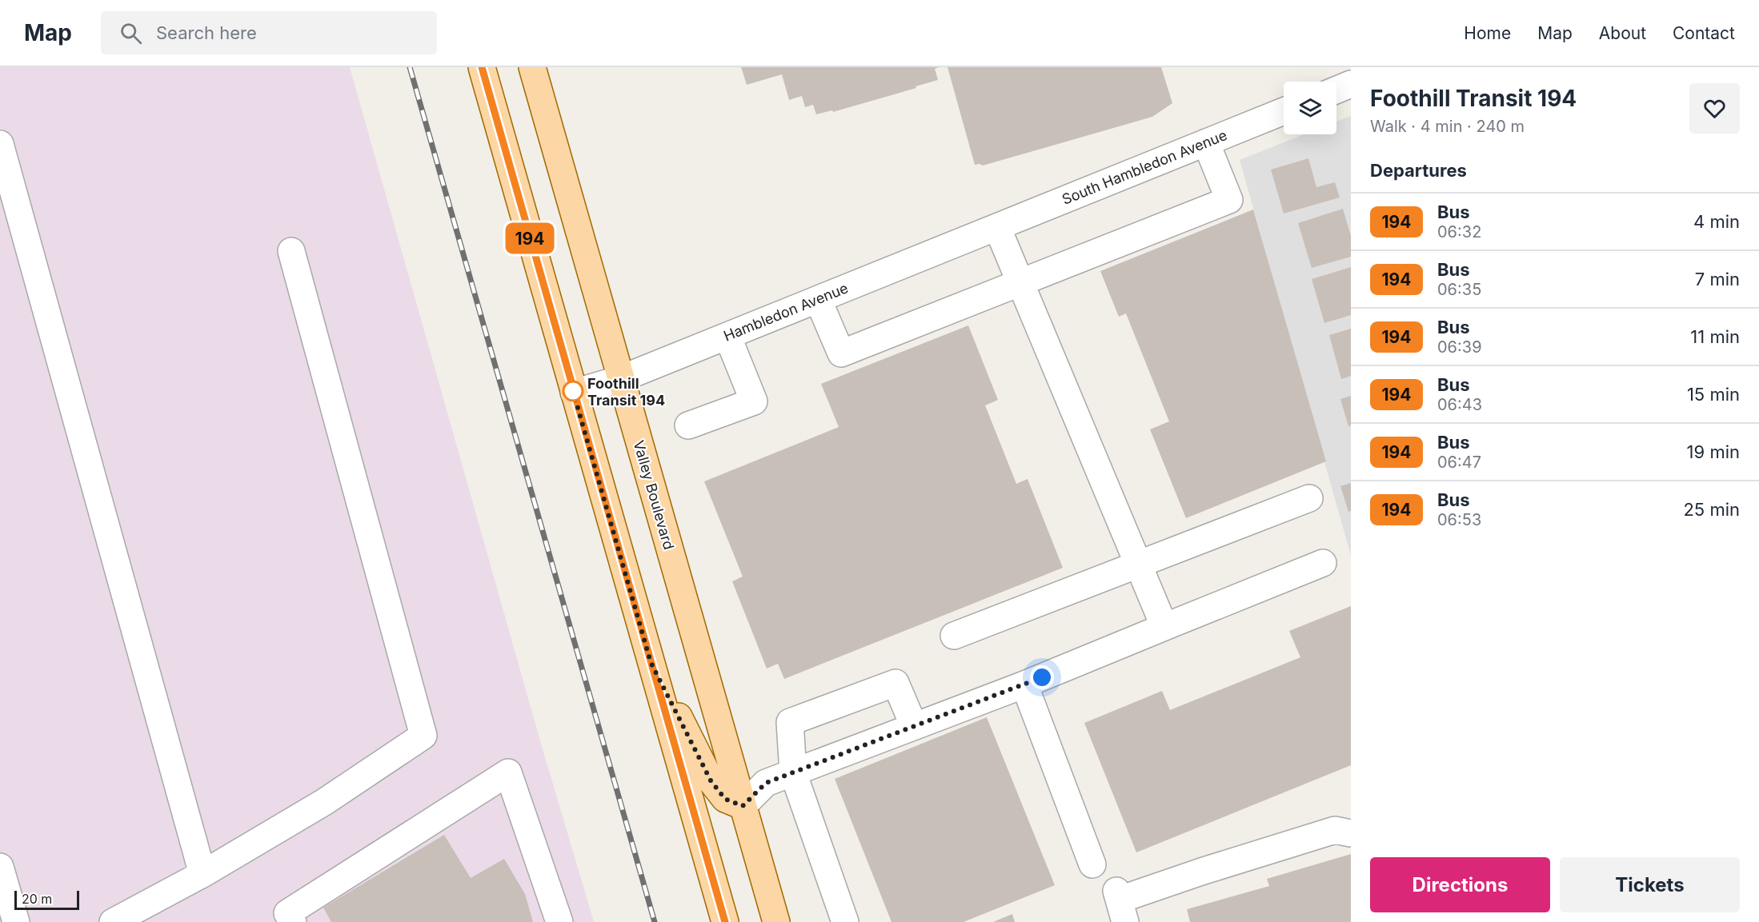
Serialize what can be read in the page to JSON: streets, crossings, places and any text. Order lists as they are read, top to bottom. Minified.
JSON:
{"streets":{"main road":["Valley Boulevard"],"street":["South Hambledon Avenue","Hambledon Avenue"]},"crossings":[["South Hambledon Avenue","Hambledon Avenue"],["Hambledon Avenue","Valley Boulevard"]],"places":["Foothill Transit 194"],"lines":["bus line 194"],"scale_bar":"20 m","page":{"header":"Map","search":"Search here","nav":["Home","Map","About","Contact"],"on_map":"194","heading":[["Foothill Transit 194","Walk · 4 min · 240 m"],"Departures"],"list":[{"mark":"194","name":"Bus","note":"06:32","value":"4 min"},{"mark":"194","name":"Bus","note":"06:35","value":"7 min"},{"mark":"194","name":"Bus","note":"06:39","value":"11 min"},{"mark":"194","name":"Bus","note":"06:43","value":"15 min"},{"mark":"194","name":"Bus","note":"06:47","value":"19 min"},{"mark":"194","name":"Bus","note":"06:53","value":"25 min"}],"buttons":["Directions","Tickets"],"scale":"20 m"}}
